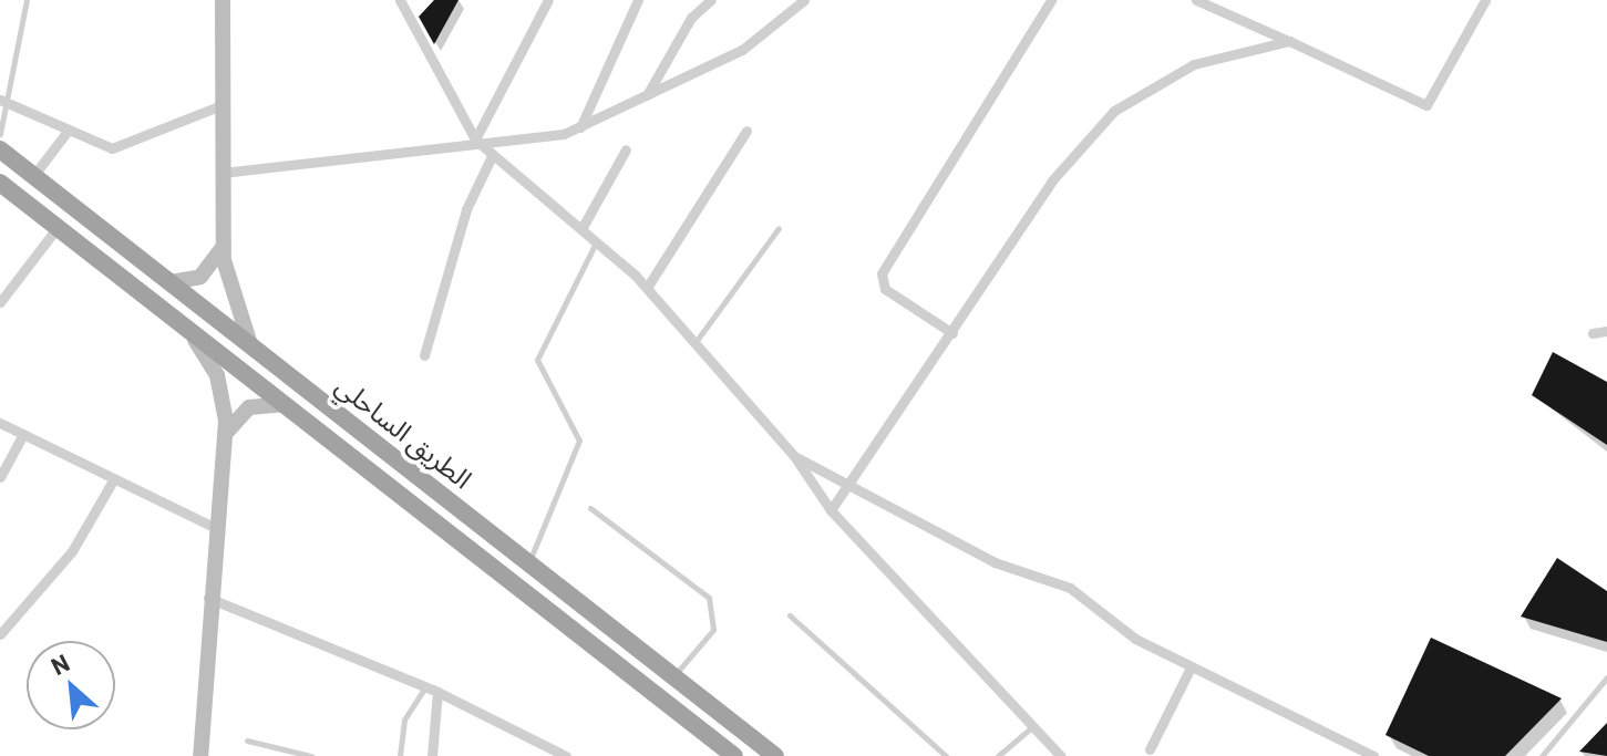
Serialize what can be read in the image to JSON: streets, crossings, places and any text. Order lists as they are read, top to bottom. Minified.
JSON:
{"streets":{"highway":["الطريق الساحلي"]},"north":"top left"}
